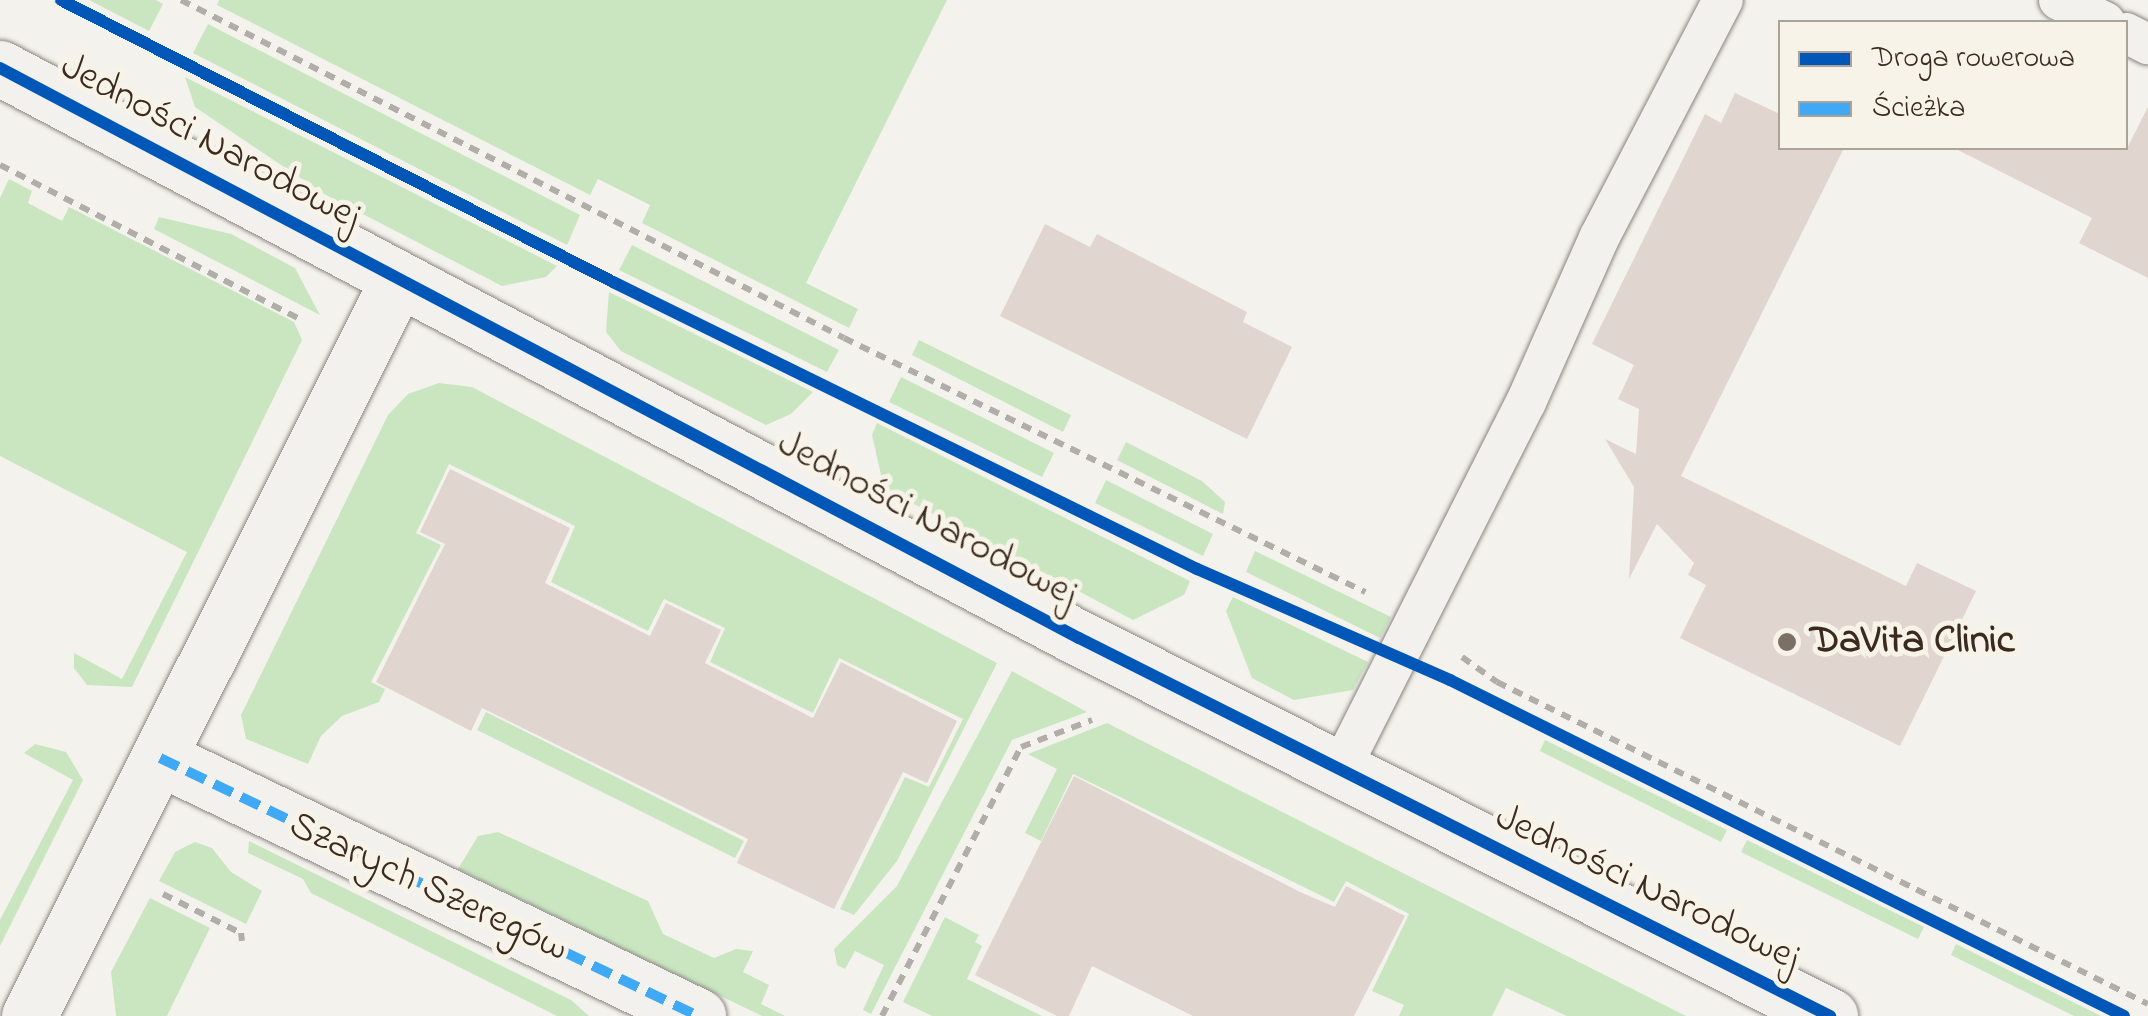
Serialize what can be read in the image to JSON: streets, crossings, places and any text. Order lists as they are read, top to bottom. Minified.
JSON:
{"streets":{"street":["Jedności Narodowej","Szarych Szeregów"]},"places":["DaVita Clinic"],"legend":["Droga rowerowa","Ścieżka"]}
